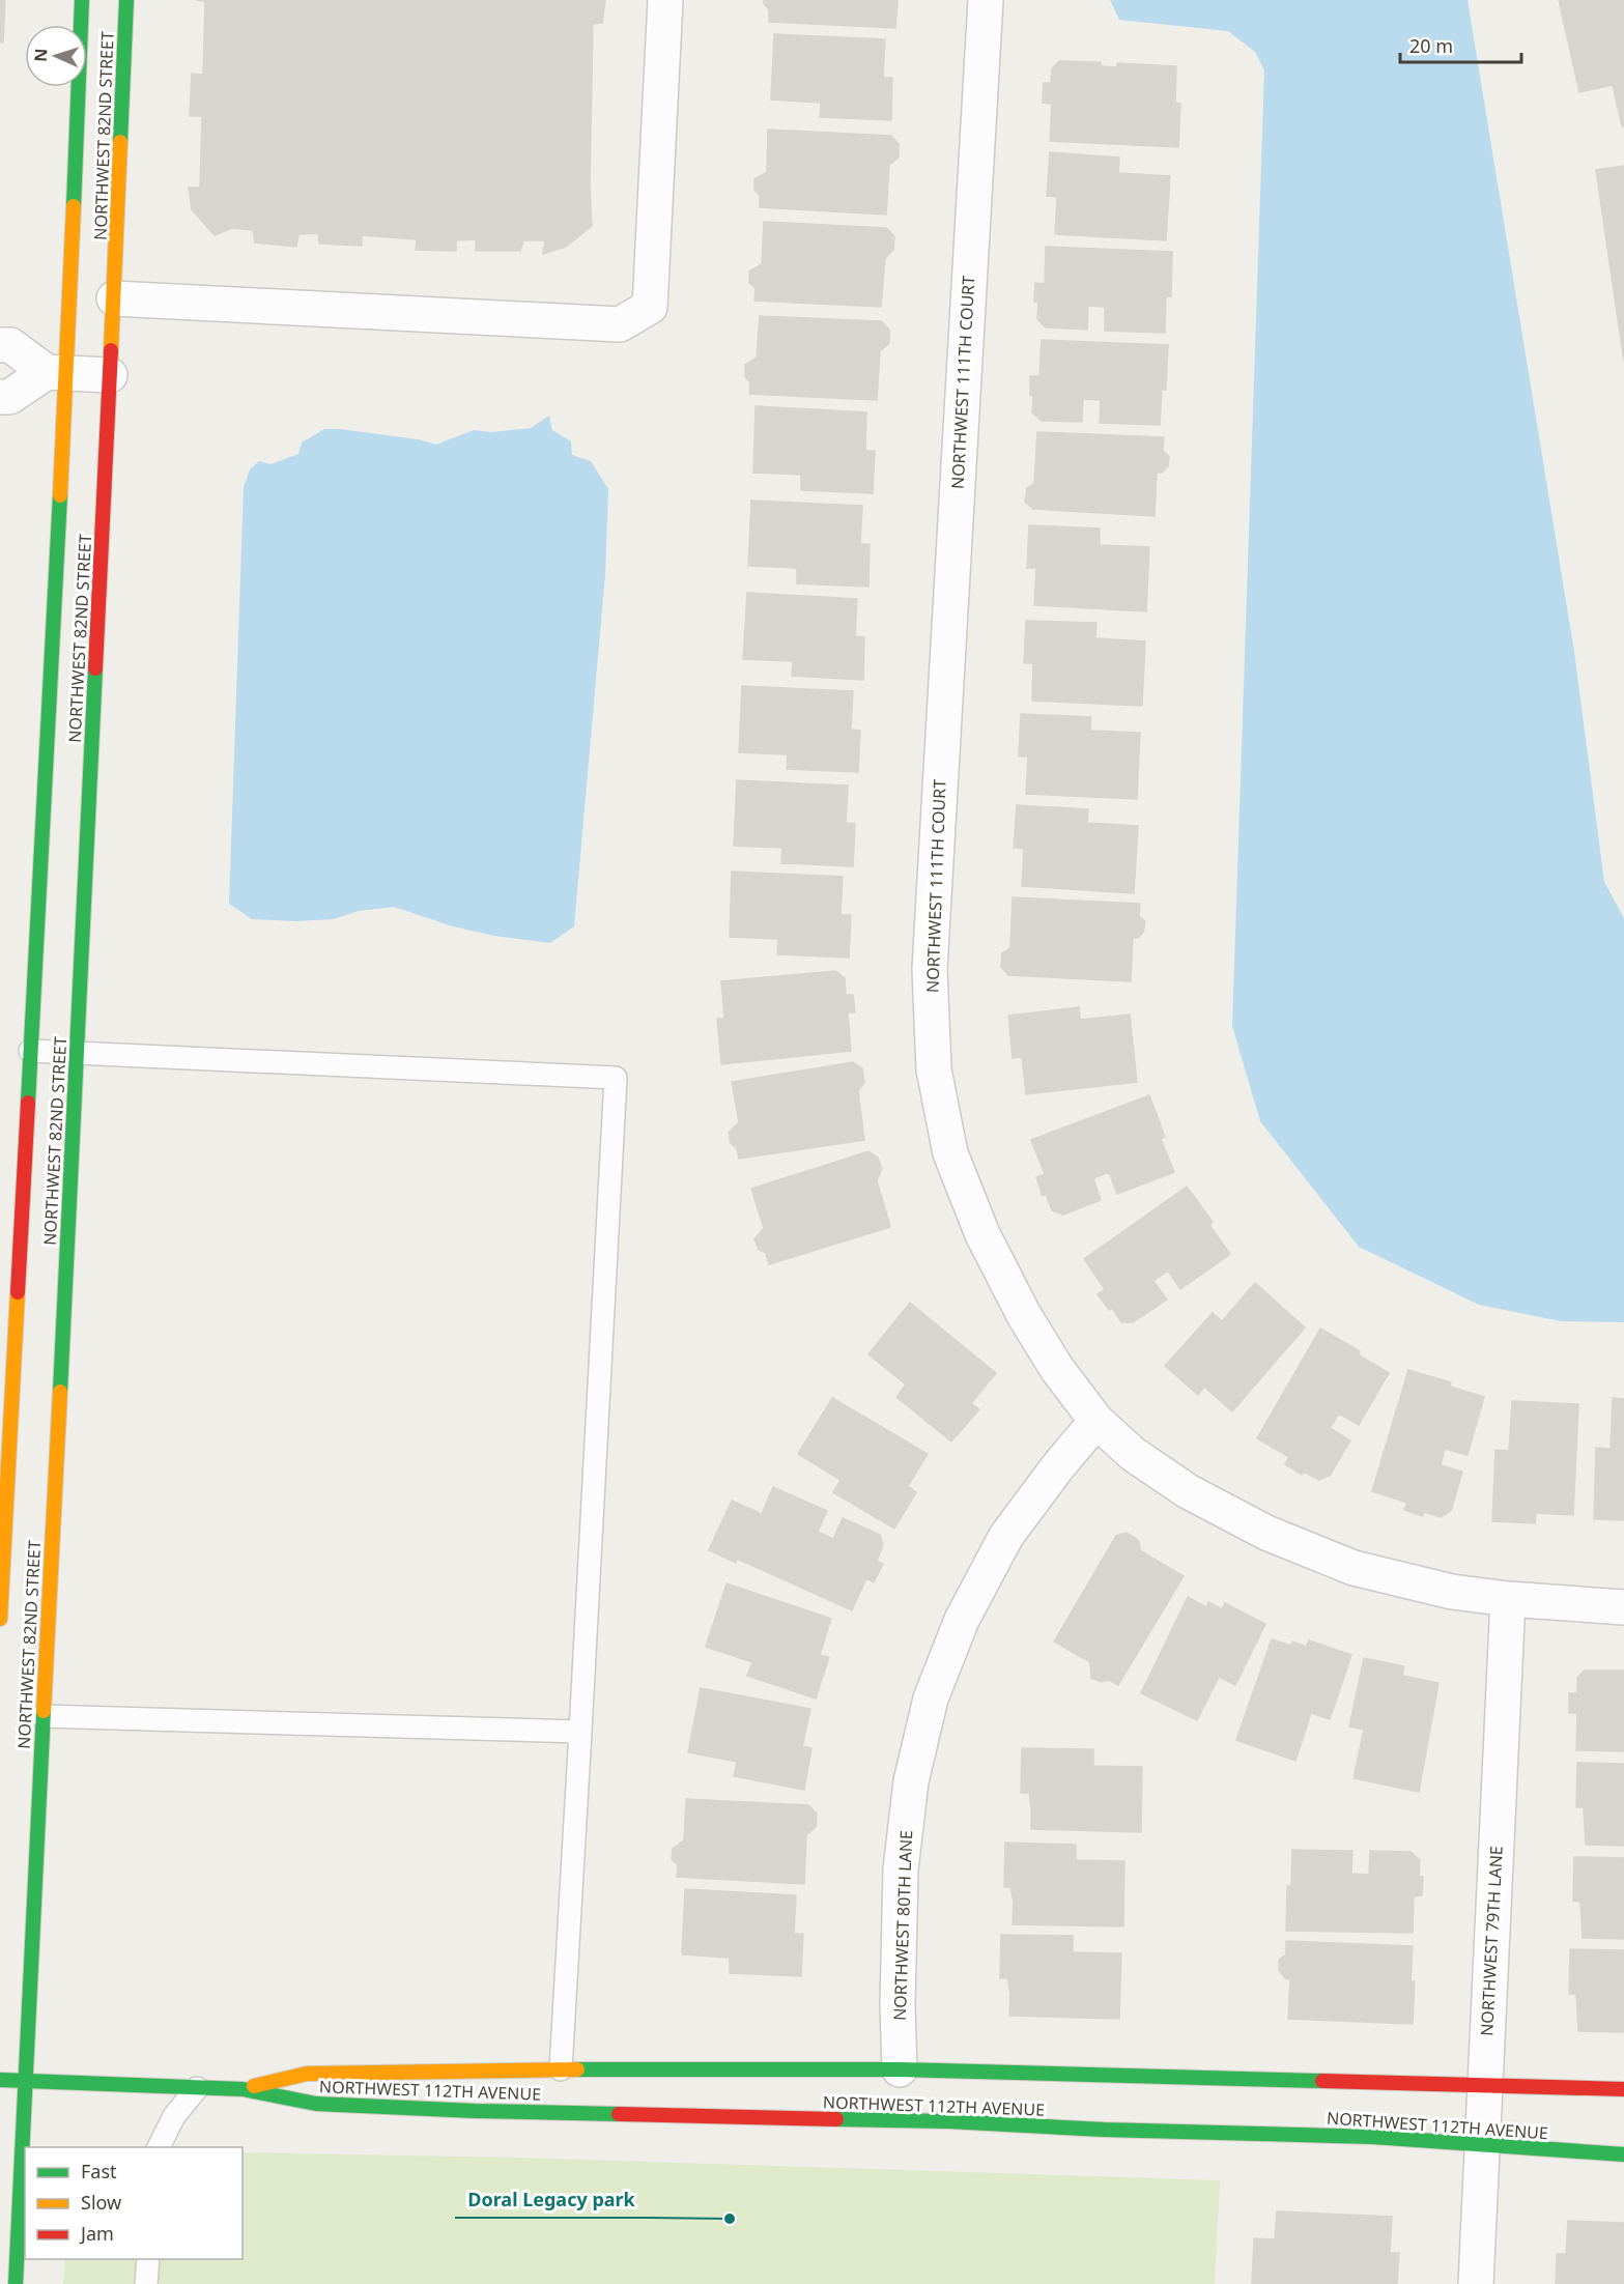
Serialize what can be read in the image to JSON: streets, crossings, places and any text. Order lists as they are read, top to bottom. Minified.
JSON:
{"streets":{"street":["NORTHWEST 82ND STREET","NORTHWEST 111TH COURT","NORTHWEST 80TH LANE","NORTHWEST 79TH LANE","NORTHWEST 112TH AVENUE"]},"crossings":[["NORTHWEST 82ND STREET","NORTHWEST 112TH AVENUE"],["NORTHWEST 111TH COURT","NORTHWEST 80TH LANE"],["NORTHWEST 111TH COURT","NORTHWEST 79TH LANE"],["NORTHWEST 80TH LANE","NORTHWEST 112TH AVENUE"],["NORTHWEST 79TH LANE","NORTHWEST 112TH AVENUE"]],"places":["Doral Legacy park"],"legend":["Fast","Slow","Jam"],"scale_bar":"20 m","north":"left"}
